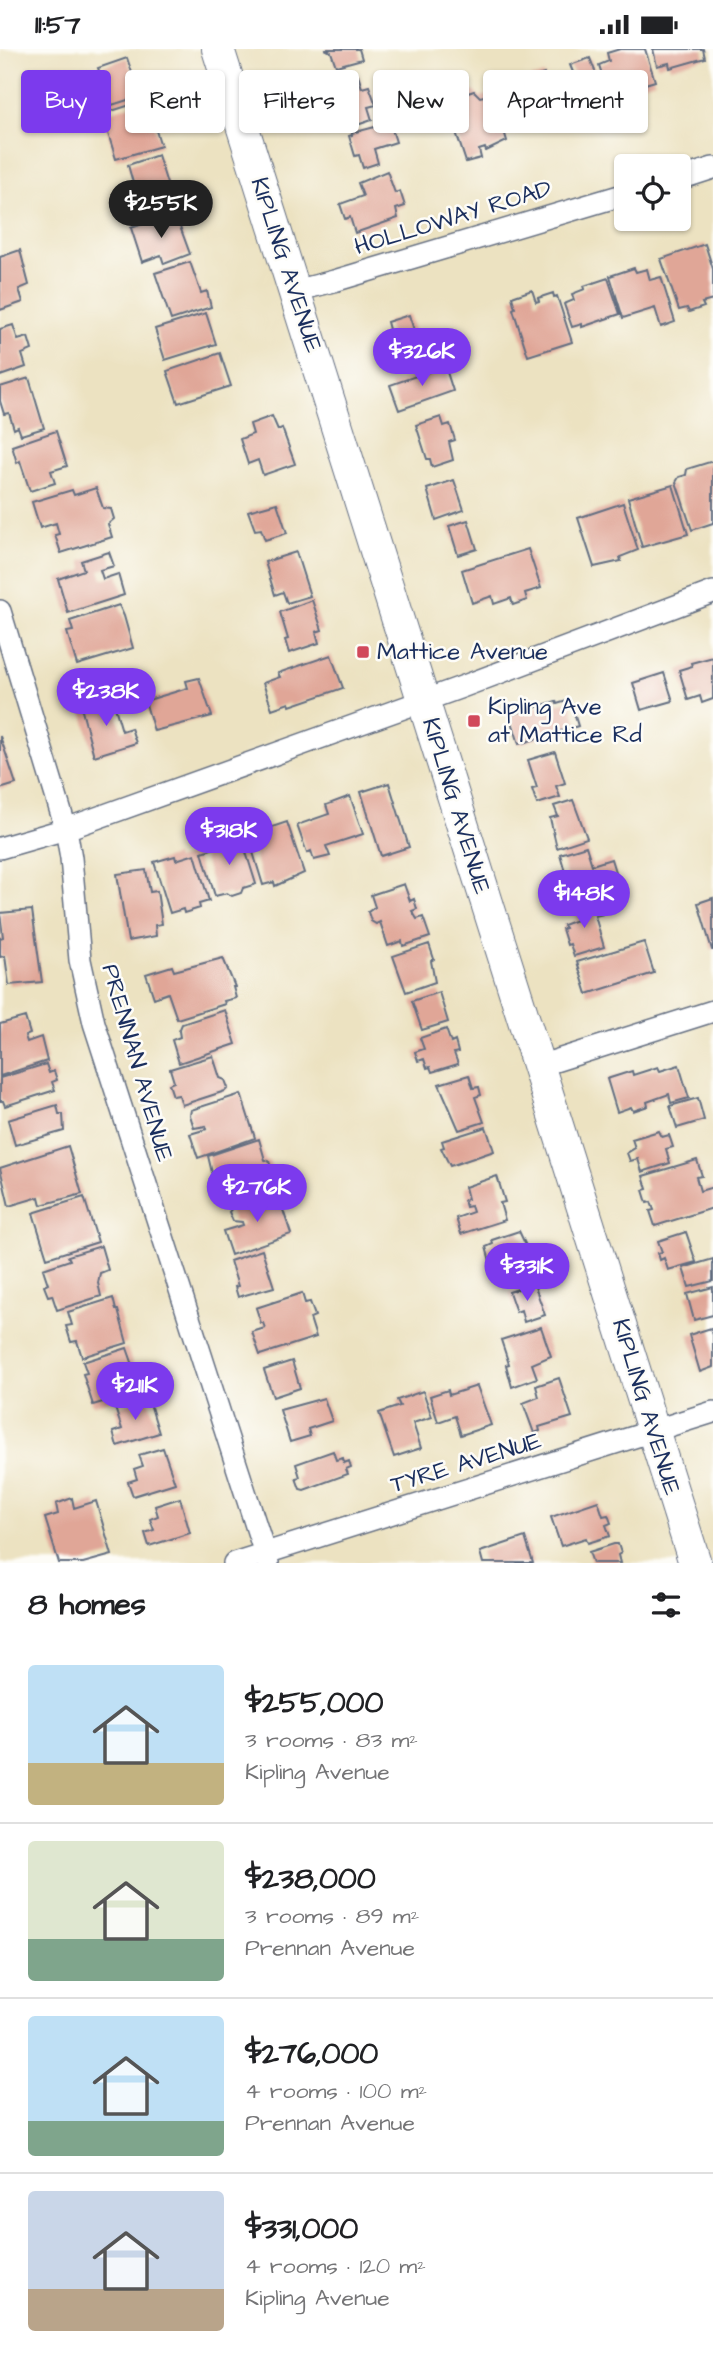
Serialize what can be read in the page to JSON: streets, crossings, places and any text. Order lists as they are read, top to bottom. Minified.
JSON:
{"streets":{"main road":["KIPLING AVENUE"],"street":["HOLLOWAY ROAD","PRENNAN AVENUE","TYRE AVENUE"]},"crossings":[["HOLLOWAY ROAD","KIPLING AVENUE"],["KIPLING AVENUE","TYRE AVENUE"],["PRENNAN AVENUE","TYRE AVENUE"]],"places":{"transit":["Mattice Avenue","Kipling Ave at Mattice Rd"]},"page":{"status":"11:57","chip":["Buy","Rent","Filters","New","Apartment"],"price":["$255K","$326K","$238K","$318K","$148K","$276K","$331K","$211K"],"heading":"8 homes","list":[{"name":"$255,000","note":"3 rooms · 83 m² · Kipling Avenue"},{"name":"$238,000","note":"3 rooms · 89 m² · Prennan Avenue"},{"name":"$276,000","note":"4 rooms · 100 m² · Prennan Avenue"},{"name":"$331,000","note":"4 rooms · 120 m² · Kipling Avenue"}]}}
